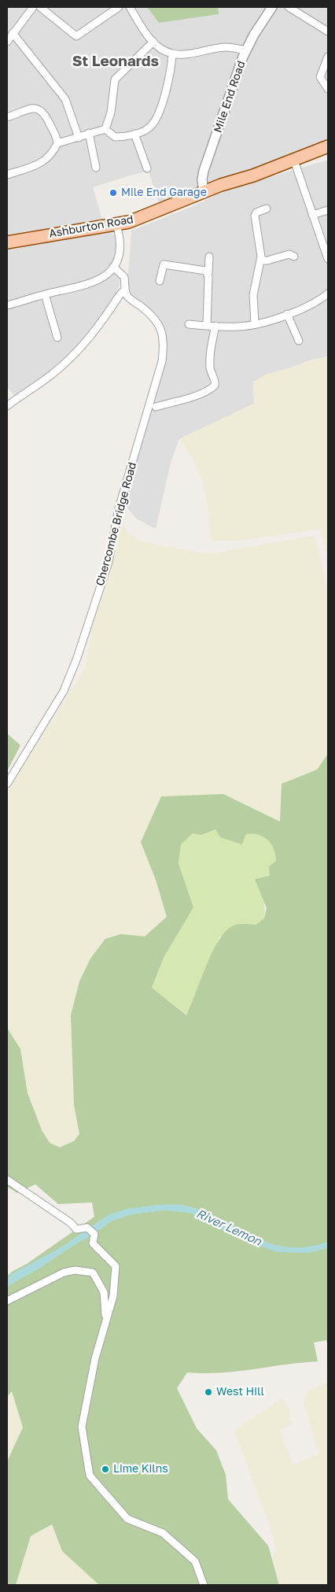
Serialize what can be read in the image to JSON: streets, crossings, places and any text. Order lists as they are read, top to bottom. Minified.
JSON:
{"streets":{"main road":["Ashburton Road"],"street":["Mile End Road","Chercombe Bridge Road"]},"crossings":[["Mile End Road","Ashburton Road"]],"districts":["St Leonards"],"water":["River Lemon"],"places":["Mile End Garage","West Hill","Lime Kilns"]}
